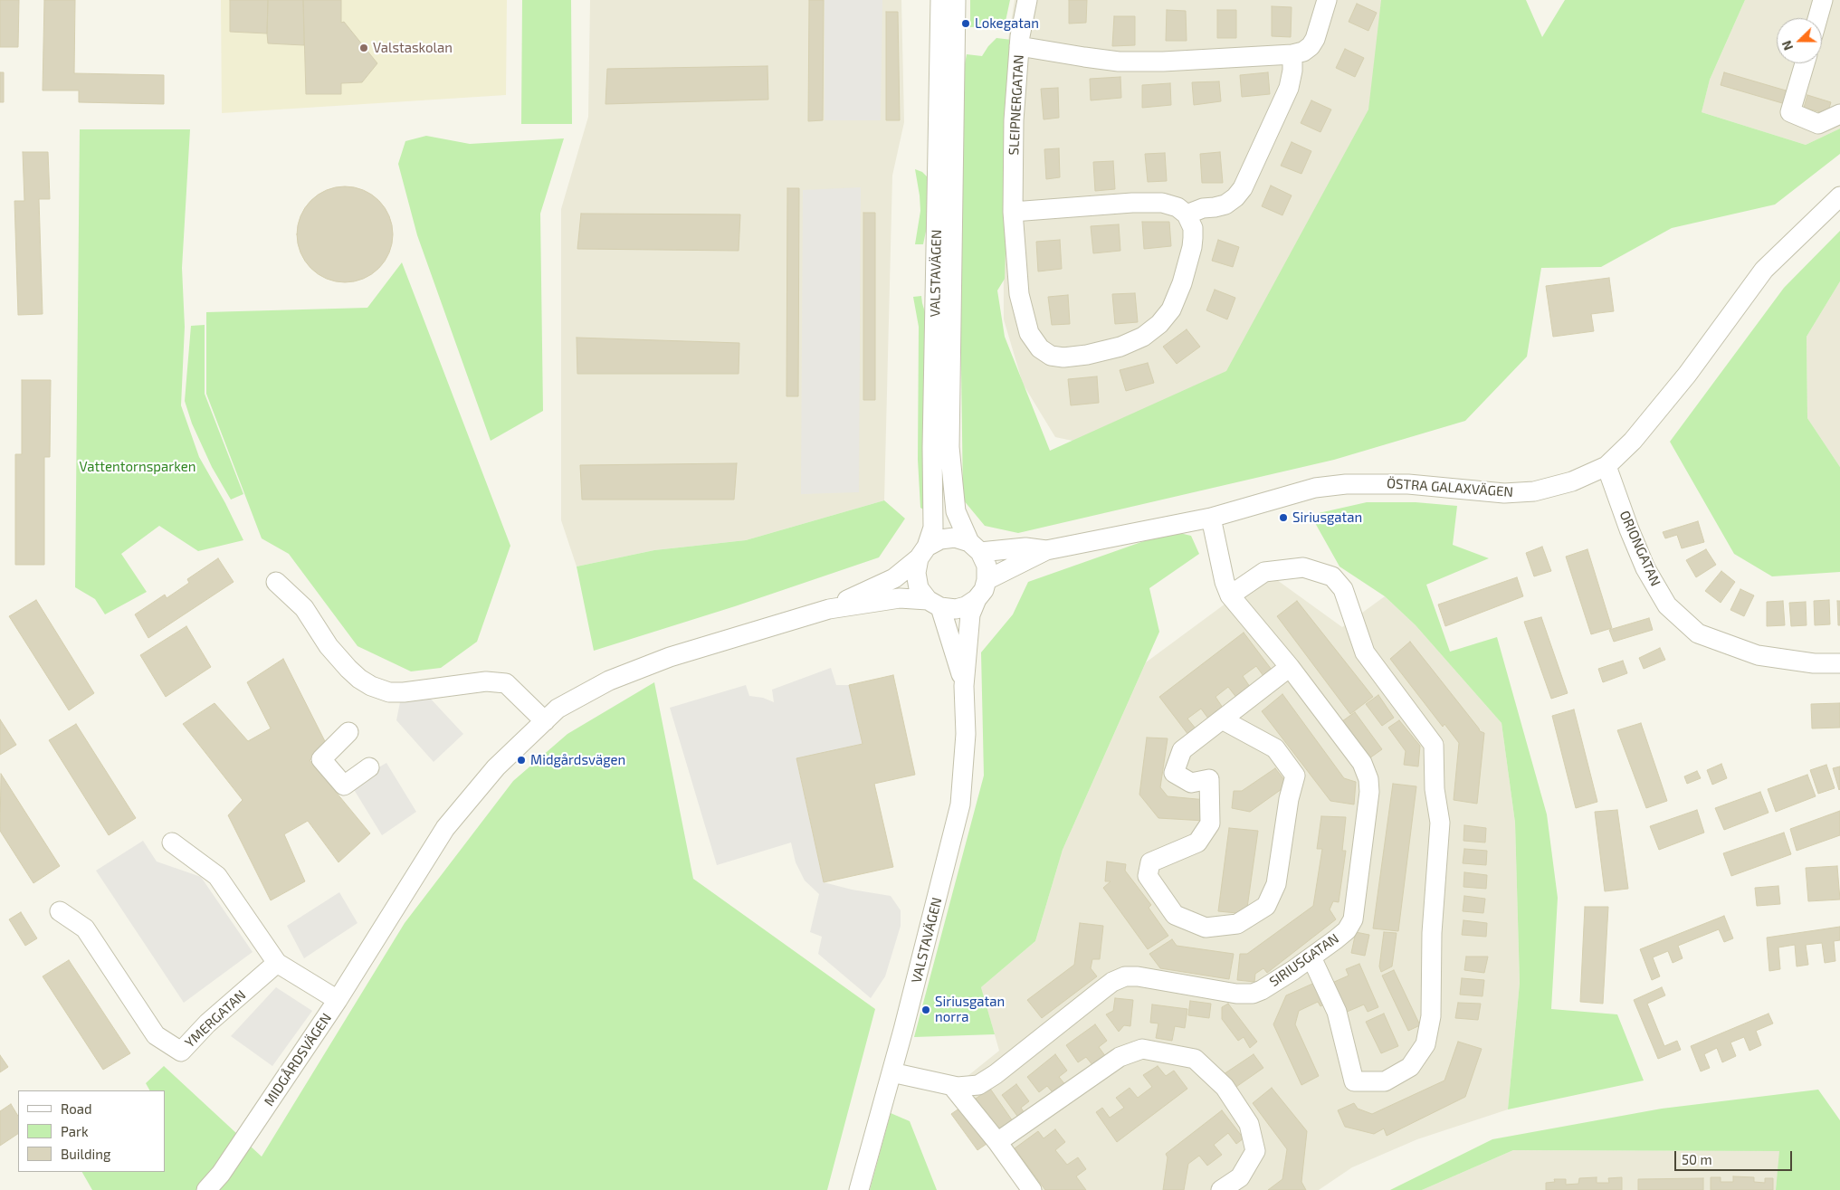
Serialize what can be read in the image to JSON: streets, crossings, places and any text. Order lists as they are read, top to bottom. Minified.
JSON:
{"streets":{"street":["SLEIPNERGATAN","VALSTAVÄGEN","ÖSTRA GALAXVÄGEN","ORIONGATAN","SIRIUSGATAN","YMERGATAN","MIDGÅRDSVÄGEN"]},"crossings":[["VALSTAVÄGEN","ÖSTRA GALAXVÄGEN"],["VALSTAVÄGEN","SIRIUSGATAN"],["VALSTAVÄGEN","MIDGÅRDSVÄGEN"],["ÖSTRA GALAXVÄGEN","ORIONGATAN"],["ÖSTRA GALAXVÄGEN","SIRIUSGATAN"],["ÖSTRA GALAXVÄGEN","MIDGÅRDSVÄGEN"]],"parks":["Vattentornsparken"],"places":["Lokegatan","Valstaskolan","Siriusgatan","Midgårdsvägen","Siriusgatan norra"],"legend":["Road","Park","Building"],"scale_bar":"50 m","north":"left"}
